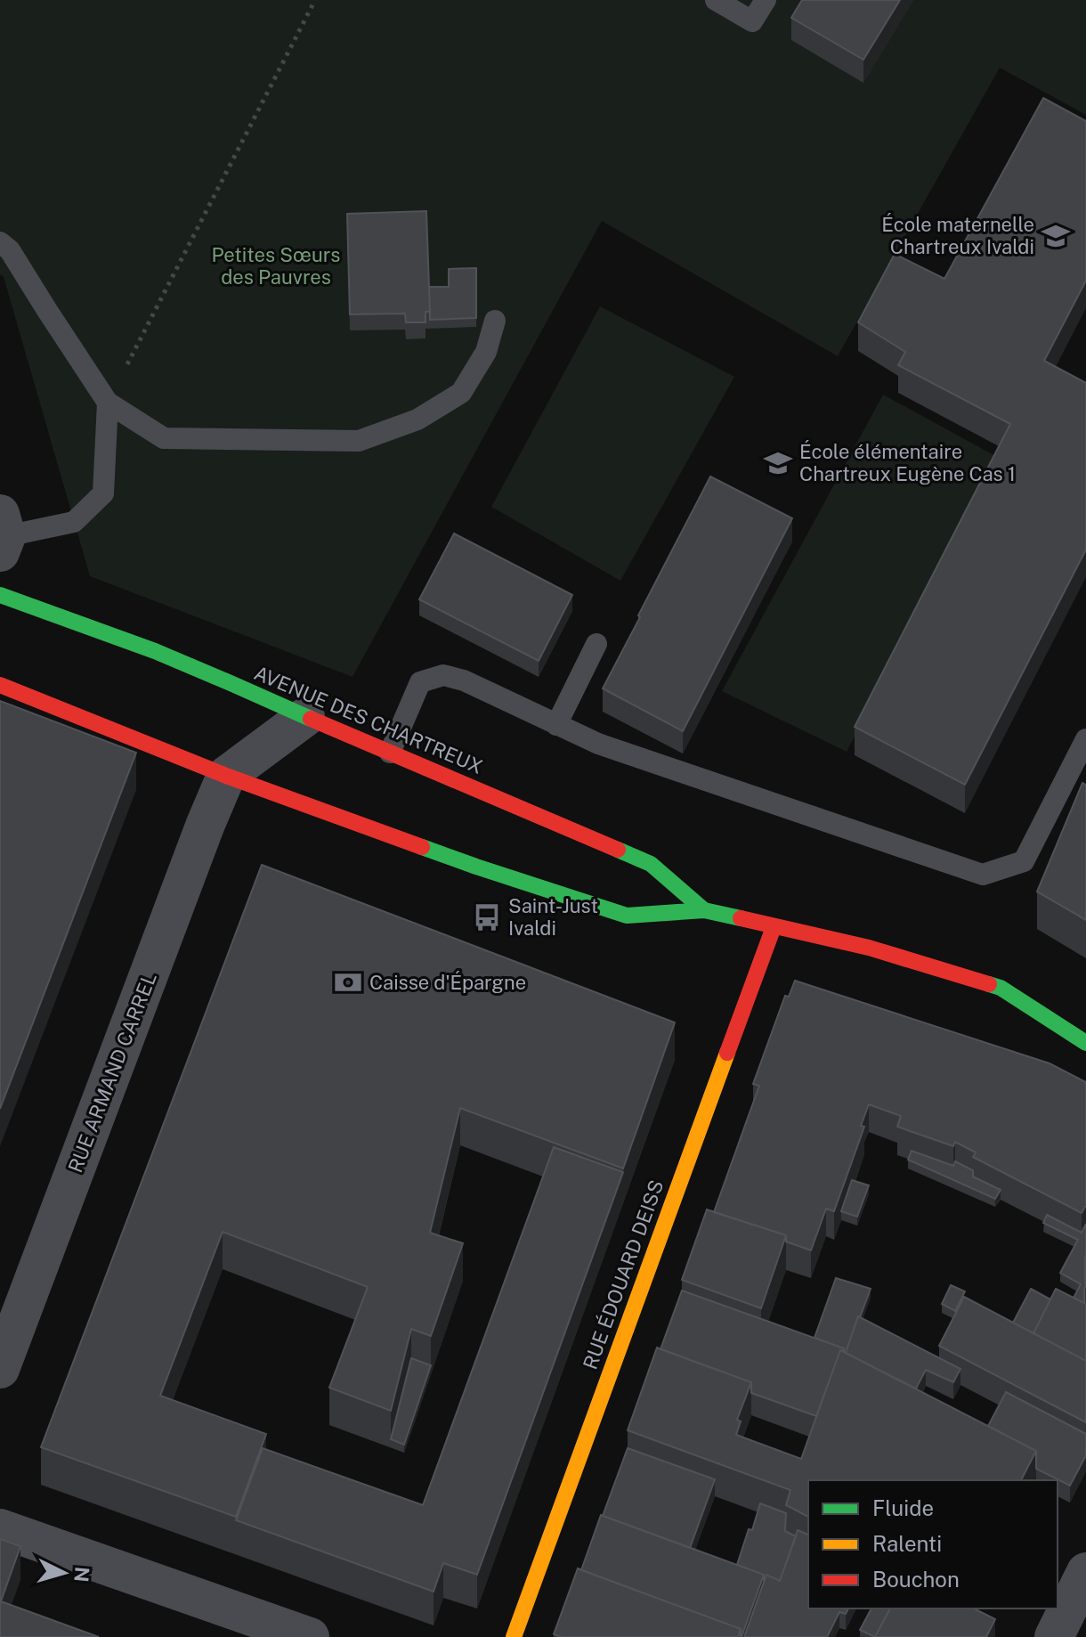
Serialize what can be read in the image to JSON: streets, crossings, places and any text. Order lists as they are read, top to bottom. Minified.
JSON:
{"streets":{"street":["AVENUE DES CHARTREUX","RUE ARMAND CARREL","RUE ÉDOUARD DEISS"]},"crossings":[["AVENUE DES CHARTREUX","RUE ARMAND CARREL"],["AVENUE DES CHARTREUX","RUE ÉDOUARD DEISS"]],"parks":["Petites Sœurs des Pauvres"],"places":{"school or university":["École maternelle Chartreux Ivaldi","École élémentaire Chartreux Eugène Cas 1"],"bus stop":["Saint-Just Ivaldi"],"bank":["Caisse d'Épargne"]},"legend":["Fluide","Ralenti","Bouchon"],"north":"right"}
